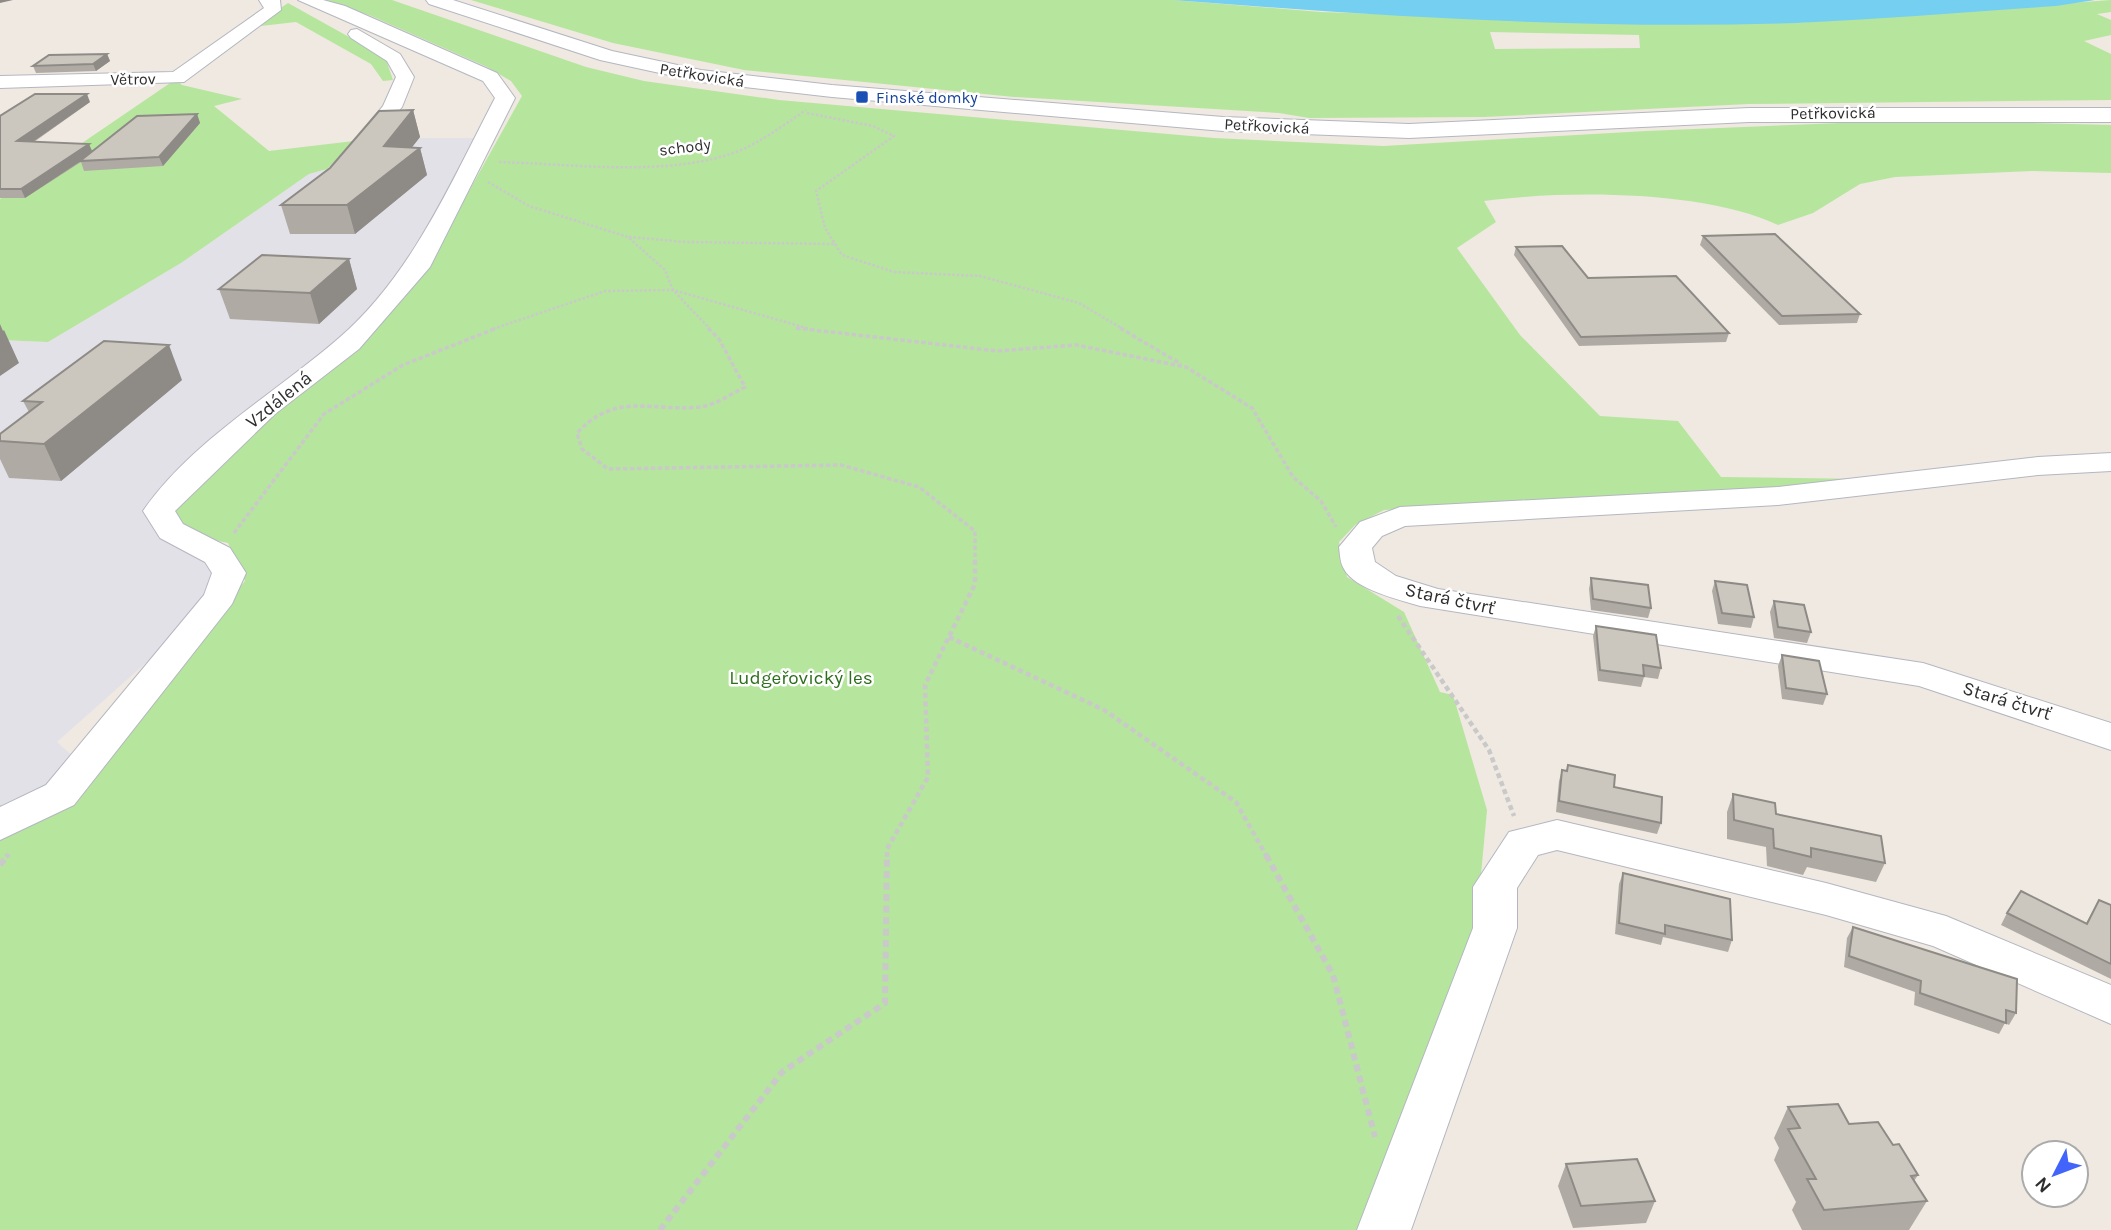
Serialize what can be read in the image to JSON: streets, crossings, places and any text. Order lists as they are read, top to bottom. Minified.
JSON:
{"streets":{"street":["Petřkovická","Větrov","Vzdálená","Stará čtvrť"],"path":["schody"]},"crossings":[["Petřkovická","schody"]],"parks":["Ludgeřovický les"],"places":{"transit":["Finské domky"]},"north":"bottom left"}
